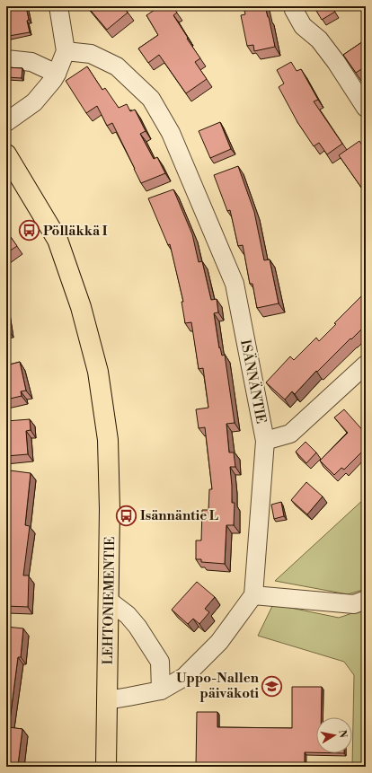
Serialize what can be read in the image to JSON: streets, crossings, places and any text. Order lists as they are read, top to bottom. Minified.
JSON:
{"streets":{"main road":["LEHTONIEMENTIE"],"street":["ISÄNNÄNTIE"]},"places":{"bus stop":["Pölläkkä I","Isännäntie L"],"school or university":["Uppo-Nallen päiväkoti"]},"north":"right"}
